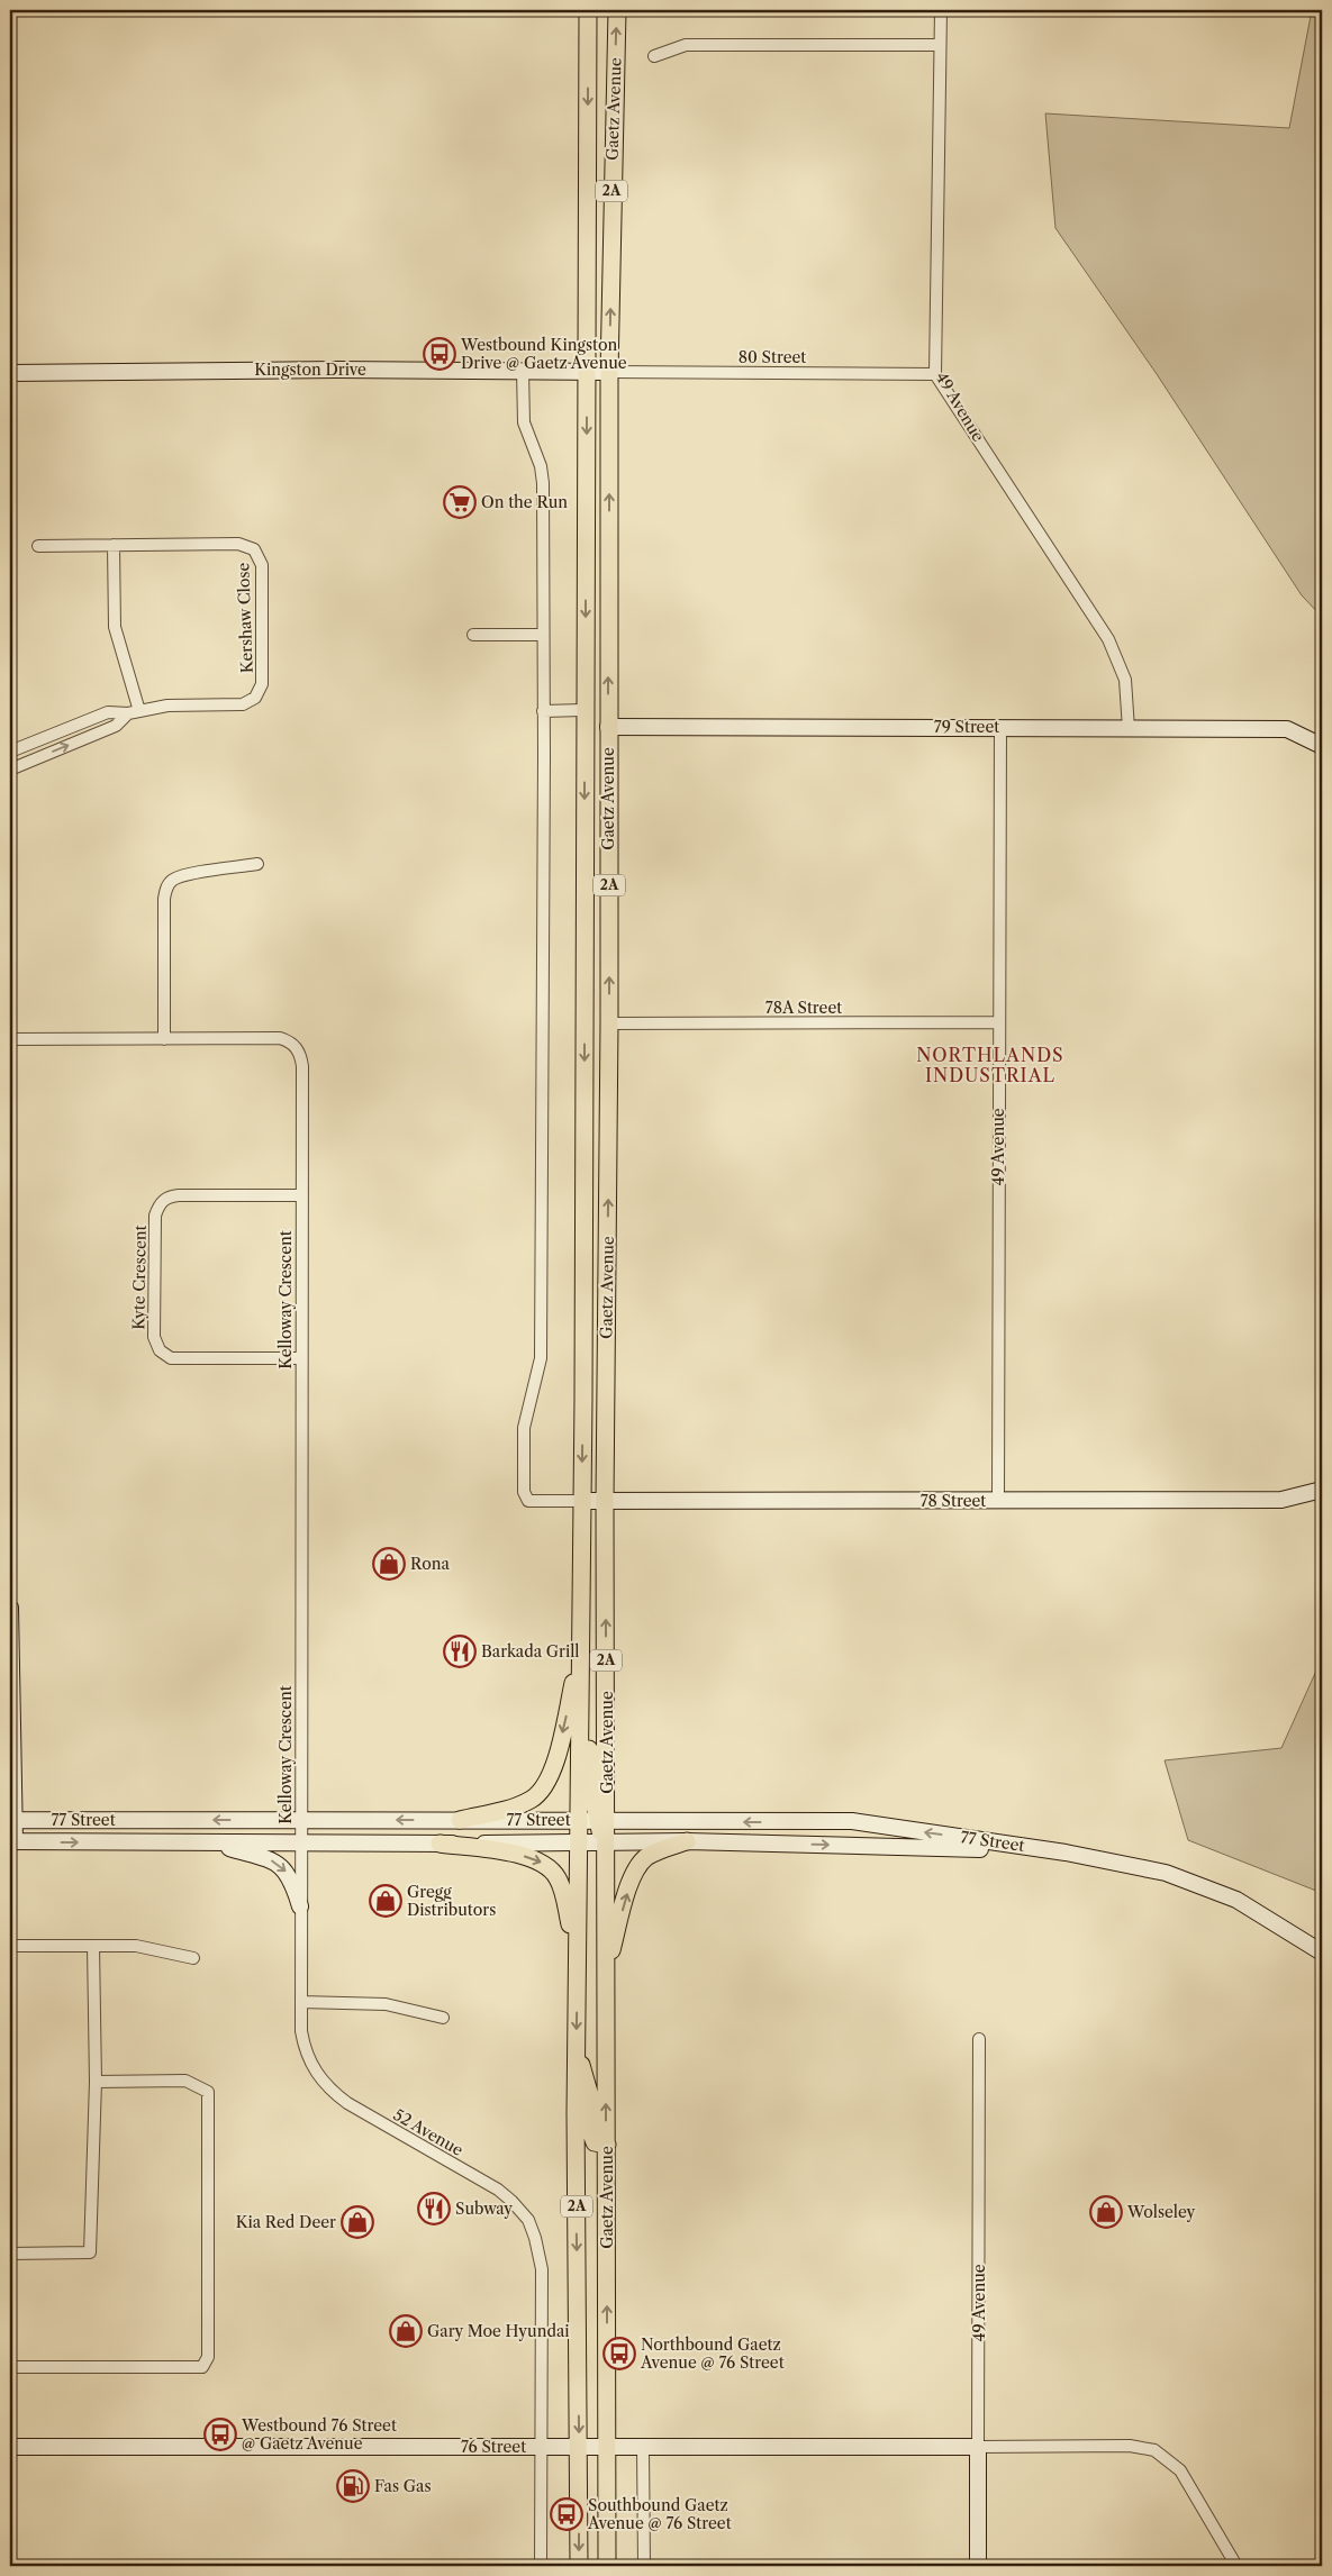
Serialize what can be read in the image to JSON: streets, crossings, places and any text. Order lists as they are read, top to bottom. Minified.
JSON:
{"streets":{"main road":["Gaetz Avenue","2A"],"street":["80 Street","Kingston Drive","49 Avenue","Kershaw Close","79 Street","78A Street","Kyte Crescent","Kelloway Crescent","78 Street","77 Street","52 Avenue","76 Street"]},"crossings":[["Gaetz Avenue","80 Street"],["Gaetz Avenue","Kingston Drive"],["Gaetz Avenue","79 Street"],["Gaetz Avenue","78A Street"],["Gaetz Avenue","78 Street"],["Gaetz Avenue","77 Street"],["Gaetz Avenue","76 Street"],["80 Street","Kingston Drive"],["80 Street","49 Avenue"],["49 Avenue","79 Street"],["49 Avenue","78A Street"],["49 Avenue","78 Street"],["49 Avenue","76 Street"],["Kyte Crescent","Kelloway Crescent"],["Kelloway Crescent","77 Street"],["Kelloway Crescent","52 Avenue"],["77 Street","52 Avenue"],["52 Avenue","76 Street"]],"districts":["NORTHLANDS INDUSTRIAL"],"places":{"bus stop":["Westbound Kingston Drive @ Gaetz Avenue","Northbound Gaetz Avenue @ 76 Street","Westbound 76 Street @ Gaetz Avenue","Southbound Gaetz Avenue @ 76 Street"],"supermarket":["On the Run"],"shop":["Rona","Gregg Distributors","Wolseley","Kia Red Deer","Gary Moe Hyundai"],"restaurant":["Barkada Grill","Subway"],"fuel station":["Fas Gas"]}}
